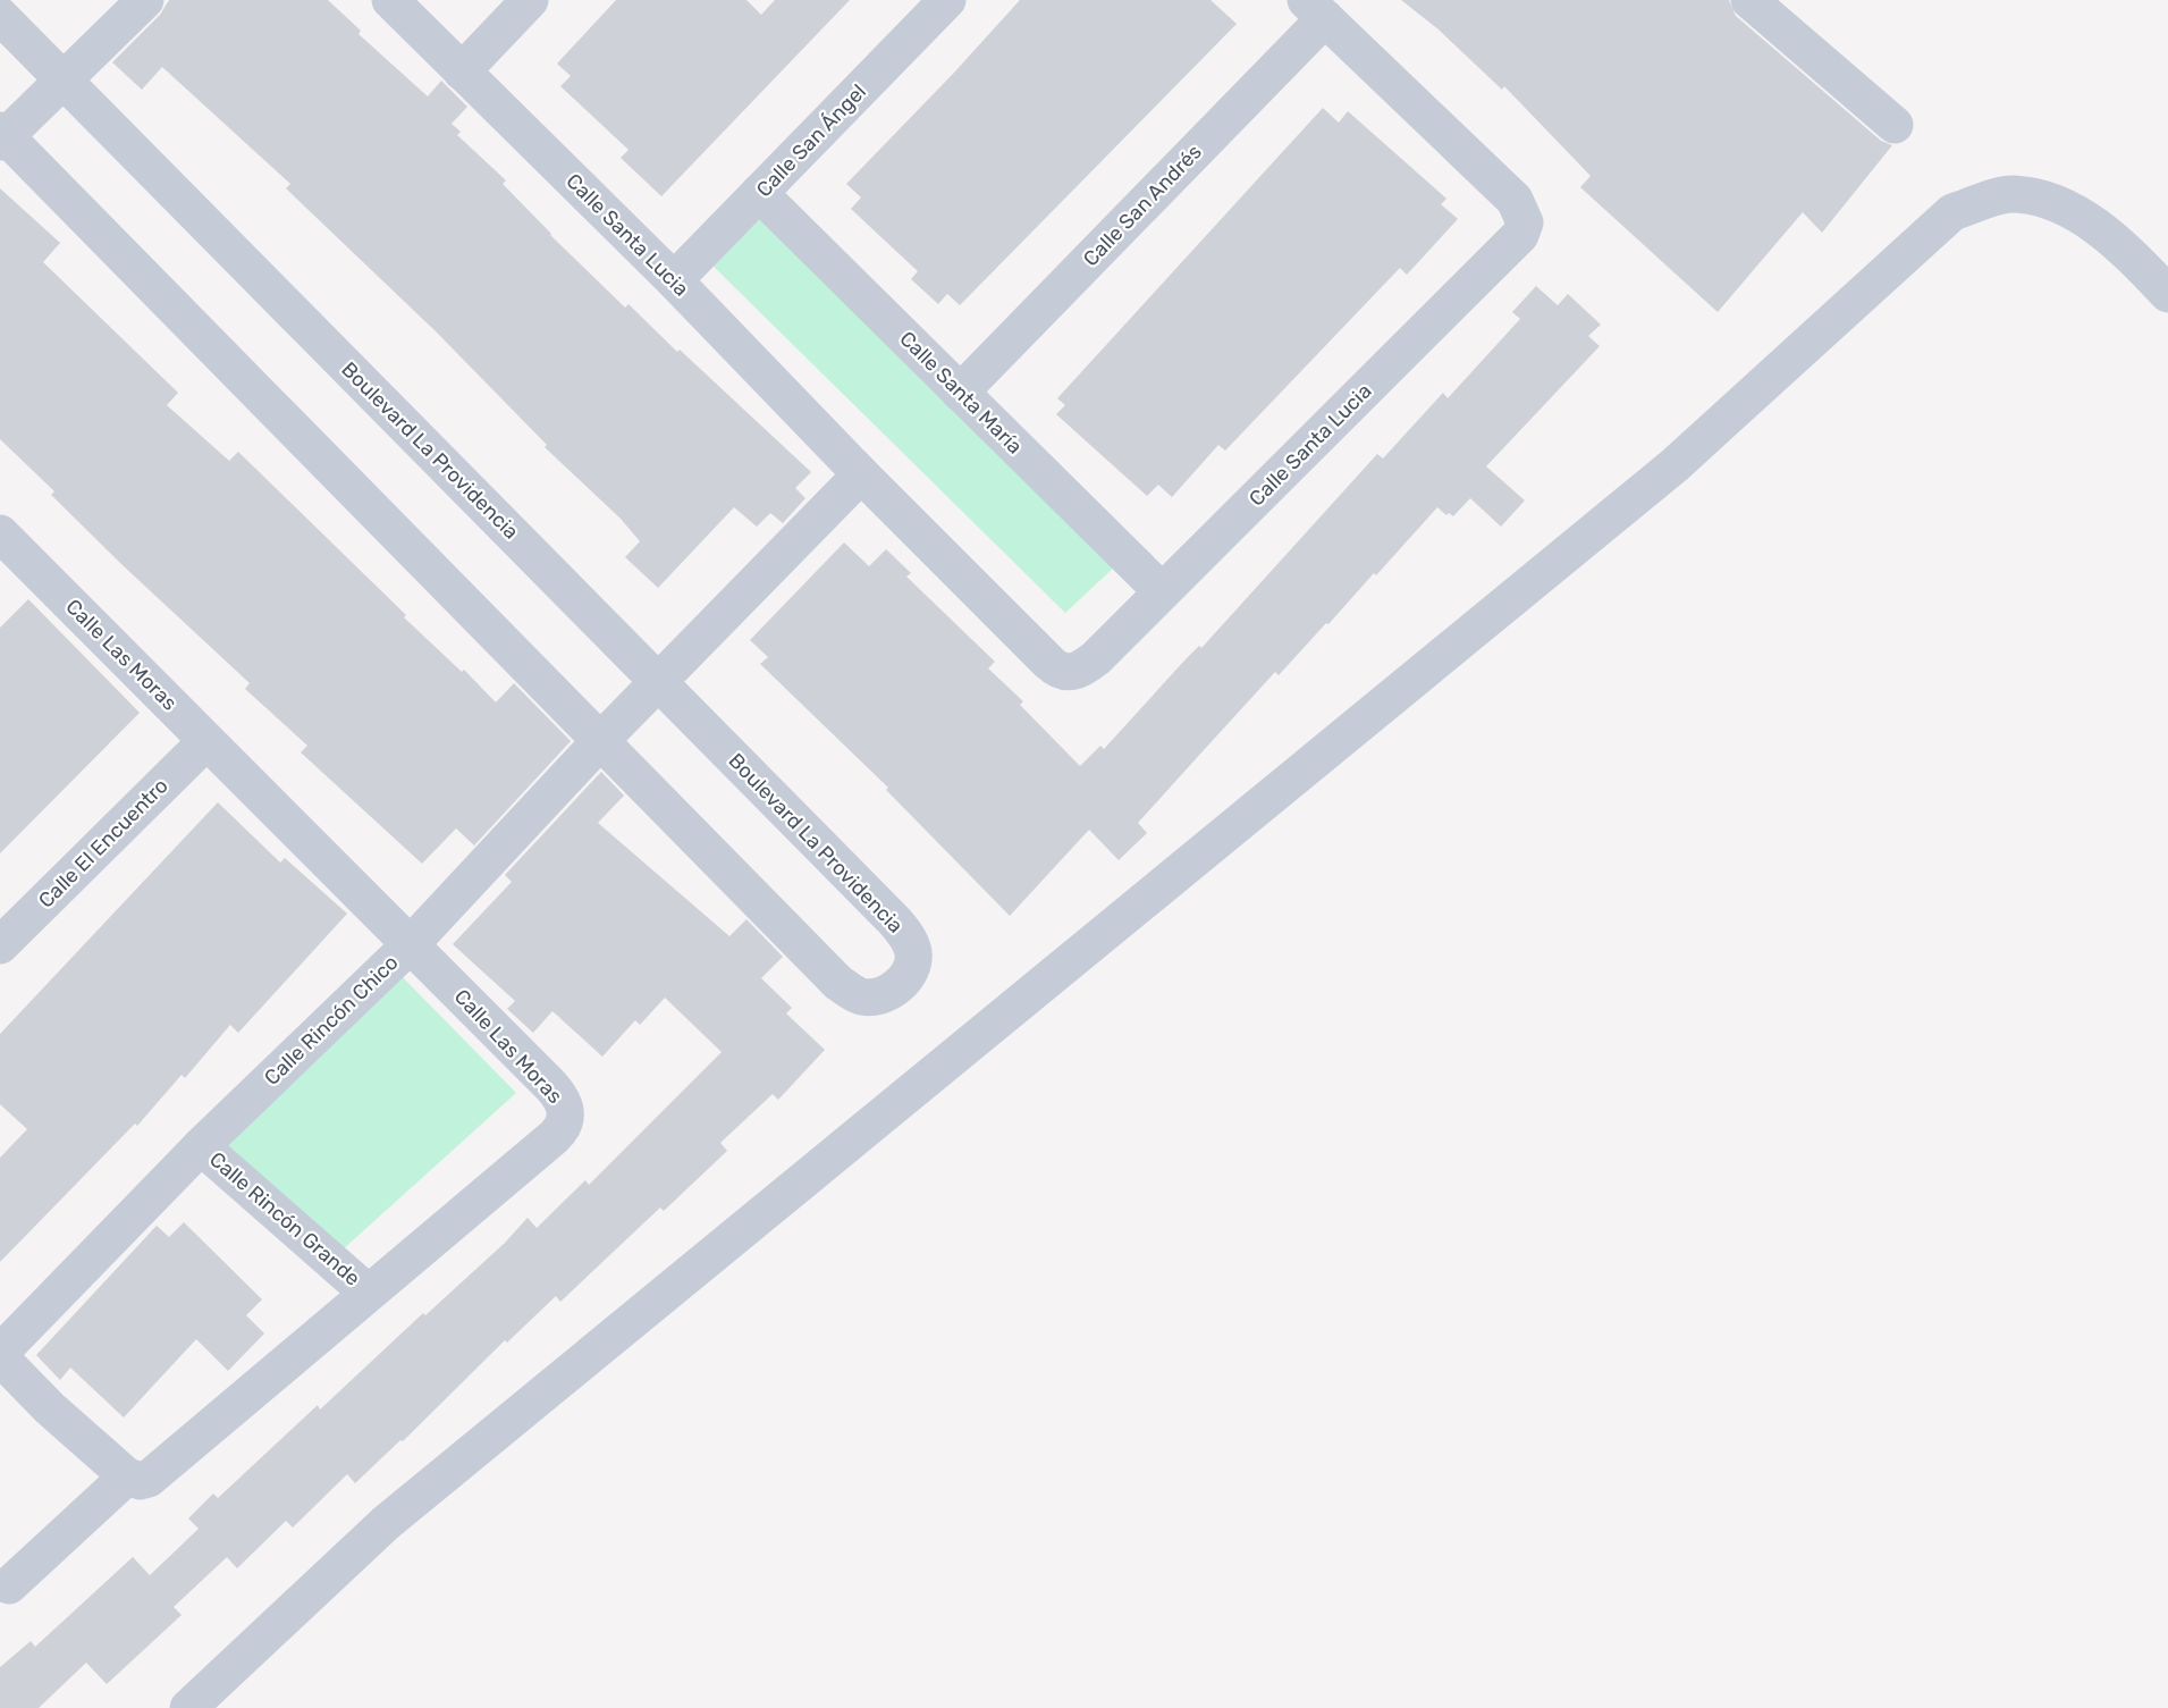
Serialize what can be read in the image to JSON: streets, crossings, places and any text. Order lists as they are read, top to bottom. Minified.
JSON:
{"streets":{"street":["Calle San Ángel","Calle San Andrés","Calle Santa Lucia","Calle Santa María","Boulevard La Providencia","Calle Las Moras","Calle El Encuentro","Calle Rincón Chico","Calle Rincón Grande"]},"crossings":[["Calle San Ángel","Calle Santa Lucia"],["Calle San Ángel","Calle Santa María"],["Calle San Andrés","Calle Santa Lucia"],["Calle San Andrés","Calle Santa María"],["Calle Santa Lucia","Calle Santa María"],["Boulevard La Providencia","Calle Rincón Chico"],["Calle Las Moras","Calle El Encuentro"],["Calle Las Moras","Calle Rincón Chico"],["Calle Las Moras","Calle Rincón Grande"],["Calle Rincón Chico","Calle Rincón Grande"]]}
